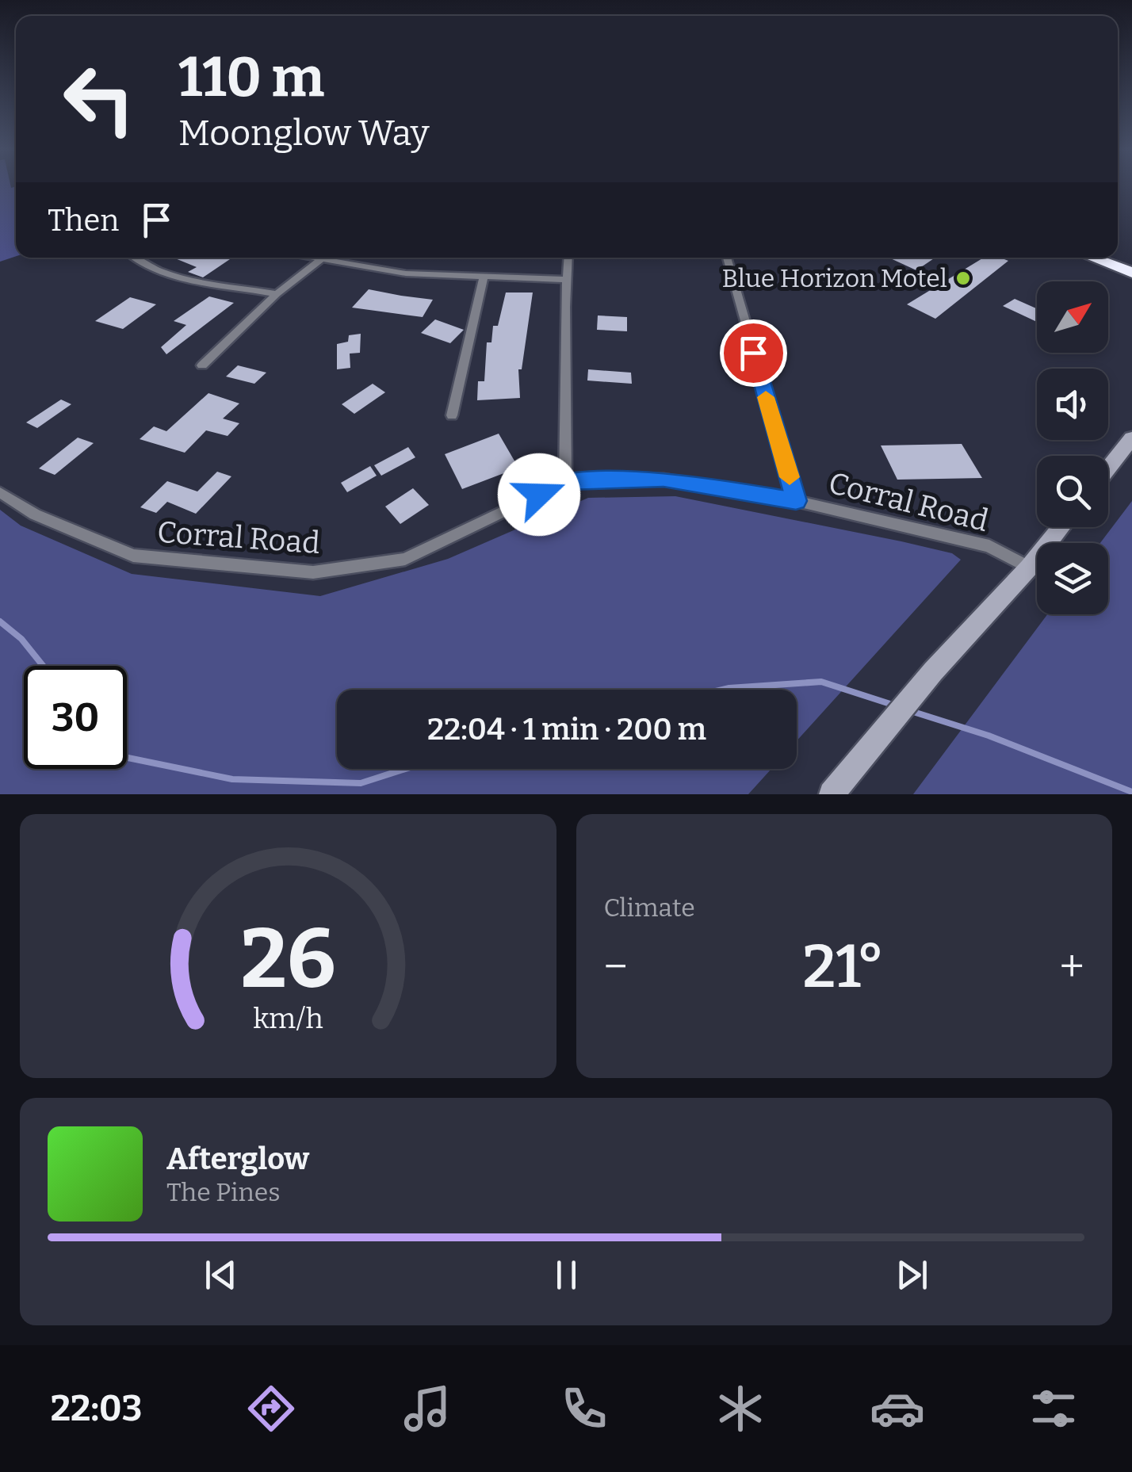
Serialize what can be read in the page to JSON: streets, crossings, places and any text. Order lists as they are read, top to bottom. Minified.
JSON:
{"streets":{"street":["Corral Road"]},"places":["Blue Horizon Motel"],"north":"top right","page":{"turn":["110 m","Moonglow Way"],"then":"Then","limit":"30","trip":"22:04 · 1 min · 200 m","tile":"Climate","heat":["−","21°","+"],"song":["Afterglow","The Pines"],"tabs":"22:03","gauge":["26","km/h"]}}
